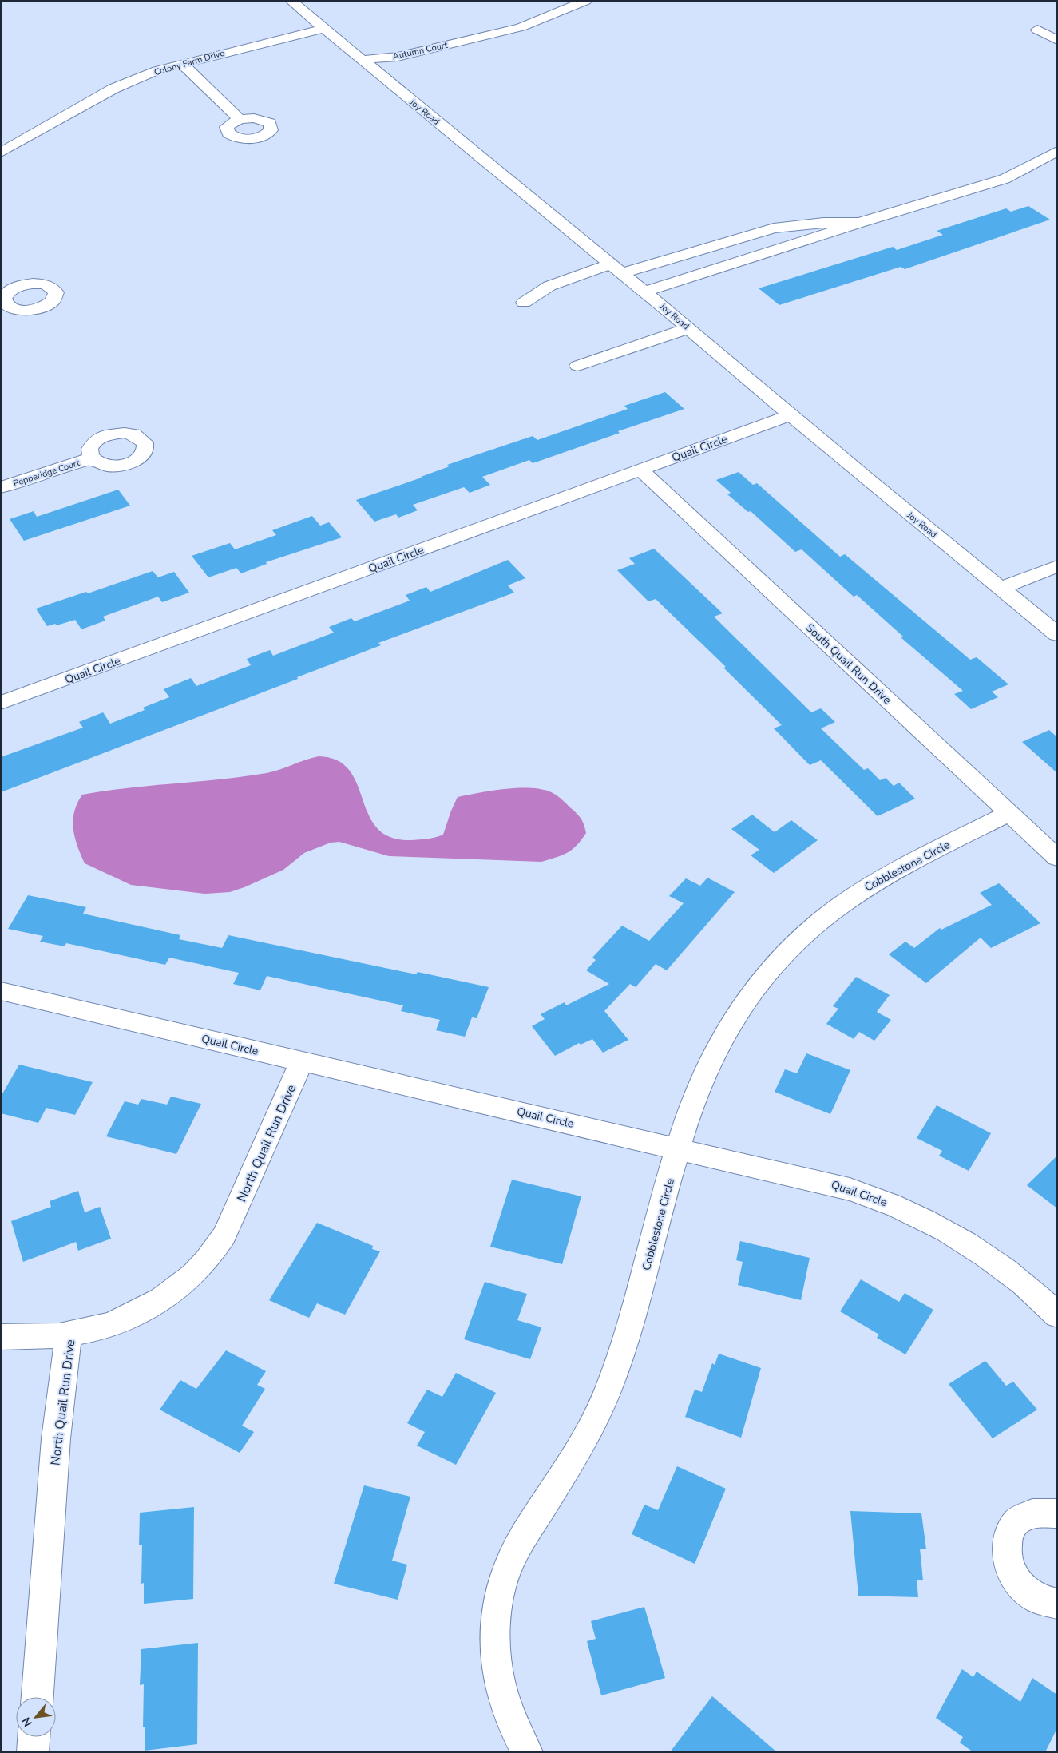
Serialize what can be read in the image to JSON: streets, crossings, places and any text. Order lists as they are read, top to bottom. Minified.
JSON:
{"streets":{"street":["Autumn Court","Colony Farm Drive","Joy Road","Quail Circle","Pepperidge Court","South Quail Run Drive","Cobblestone Circle","North Quail Run Drive"]},"crossings":[["Autumn Court","Joy Road"],["Colony Farm Drive","Joy Road"],["Joy Road","Quail Circle"],["Quail Circle","South Quail Run Drive"],["Quail Circle","Cobblestone Circle"],["Quail Circle","North Quail Run Drive"],["South Quail Run Drive","Cobblestone Circle"]],"north":"bottom left"}
